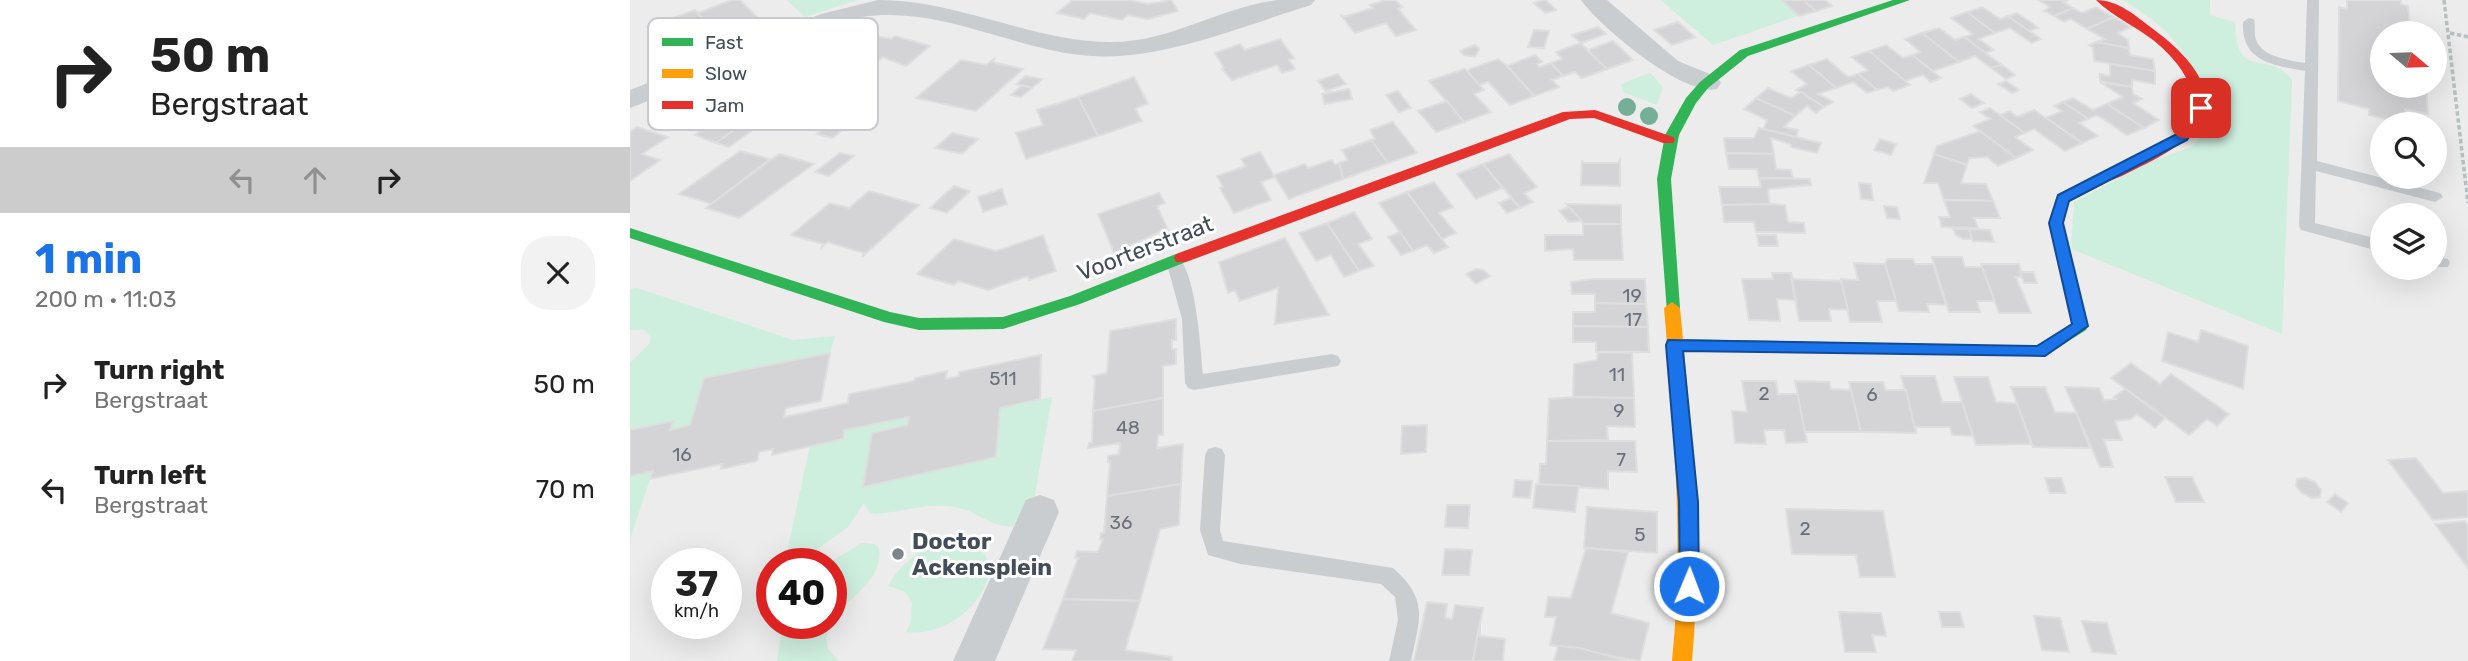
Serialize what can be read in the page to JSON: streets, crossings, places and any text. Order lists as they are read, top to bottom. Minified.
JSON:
{"streets":{"street":["Voorterstraat"]},"places":["Doctor Ackensplein"],"house_numbers":["19","17","11","511","2","6","9","48","16","7","36","2","5"],"legend":["Fast","Slow","Jam"],"north":"right","page":{"turn":["50 m","Bergstraat"],"heading":["1 min","200 m · 11:03"],"list":[{"name":"Turn right","note":"Bergstraat","value":"50 m"},{"name":"Turn left","note":"Bergstraat","value":"70 m"}],"speed":"37 km/h","limit":"40"}}
